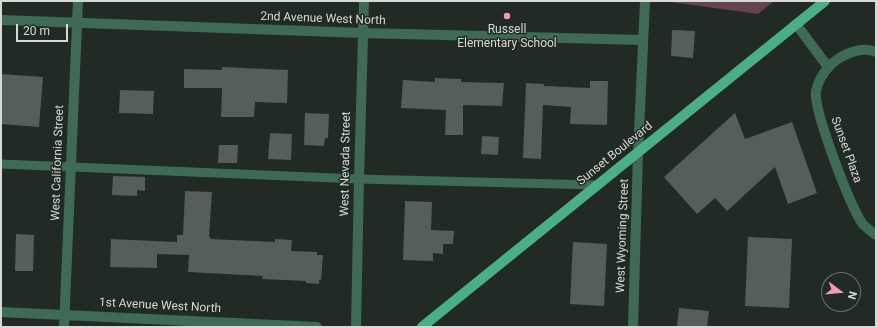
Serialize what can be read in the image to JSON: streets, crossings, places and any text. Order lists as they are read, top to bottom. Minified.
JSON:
{"streets":{"main road":["Sunset Boulevard"],"street":["2nd Avenue West North","Sunset Plaza","West California Street","West Nevada Street","West Wyoming Street","1st Avenue West North"]},"crossings":[["2nd Avenue West North","West California Street"],["2nd Avenue West North","West Nevada Street"],["2nd Avenue West North","West Wyoming Street"],["Sunset Boulevard","West Wyoming Street"],["West California Street","1st Avenue West North"]],"places":["Russell Elementary School"],"scale_bar":"20 m","north":"right"}
